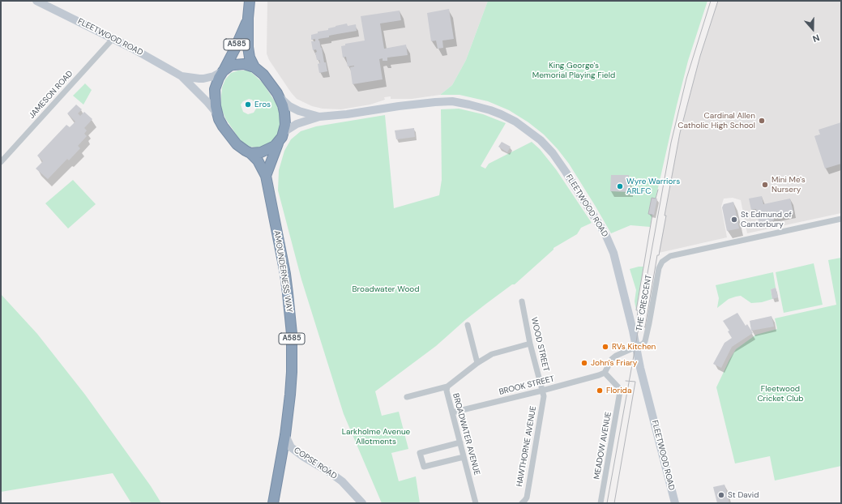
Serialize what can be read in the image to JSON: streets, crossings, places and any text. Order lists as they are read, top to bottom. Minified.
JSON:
{"streets":{"highway":["A585","AMOUNDERNESS WAY"],"street":["FLEETWOOD ROAD","JAMESON ROAD","THE CRESCENT","WOOD STREET","BROOK STREET","BROADWATER AVENUE","MEADOW AVENUE","HAWTHORNE AVENUE","COPSE ROAD"]},"crossings":[["FLEETWOOD ROAD","A585"],["FLEETWOOD ROAD","JAMESON ROAD"],["FLEETWOOD ROAD","AMOUNDERNESS WAY"],["FLEETWOOD ROAD","THE CRESCENT"],["A585","AMOUNDERNESS WAY"],["AMOUNDERNESS WAY","COPSE ROAD"],["WOOD STREET","BROOK STREET"],["WOOD STREET","BROADWATER AVENUE"],["WOOD STREET","HAWTHORNE AVENUE"],["BROOK STREET","BROADWATER AVENUE"],["BROOK STREET","MEADOW AVENUE"],["BROOK STREET","HAWTHORNE AVENUE"]],"parks":["King George's Memorial Playing Field","Broadwater Wood","Fleetwood Cricket Club","Larkholme Avenue Allotments"],"places":["Eros","Cardinal Allen Catholic High School","Mini Me's Nursery","Wyre Warriors ARLFC","St Edmund of Canterbury","RVs Kitchen","John's Friary","Florida","St David"],"north":"bottom"}
